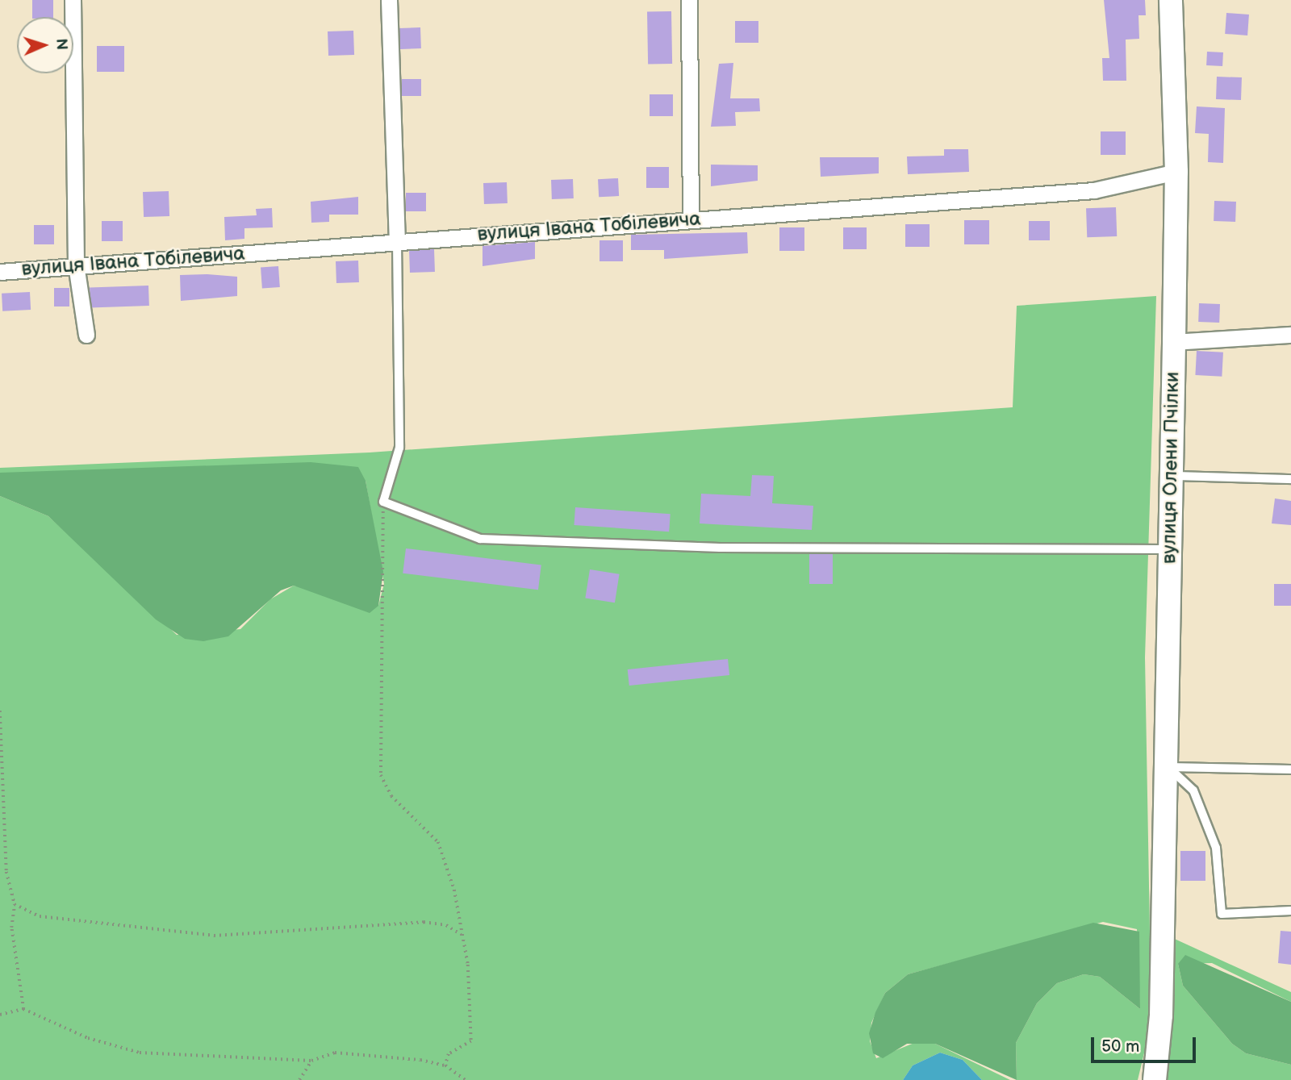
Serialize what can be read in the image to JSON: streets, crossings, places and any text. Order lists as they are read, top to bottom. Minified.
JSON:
{"streets":{"street":["вулиця Івана Тобілевича","вулиця Олени Пчілки"]},"crossings":[["вулиця Івана Тобілевича","вулиця Олени Пчілки"]],"scale_bar":"50 m","north":"right"}
